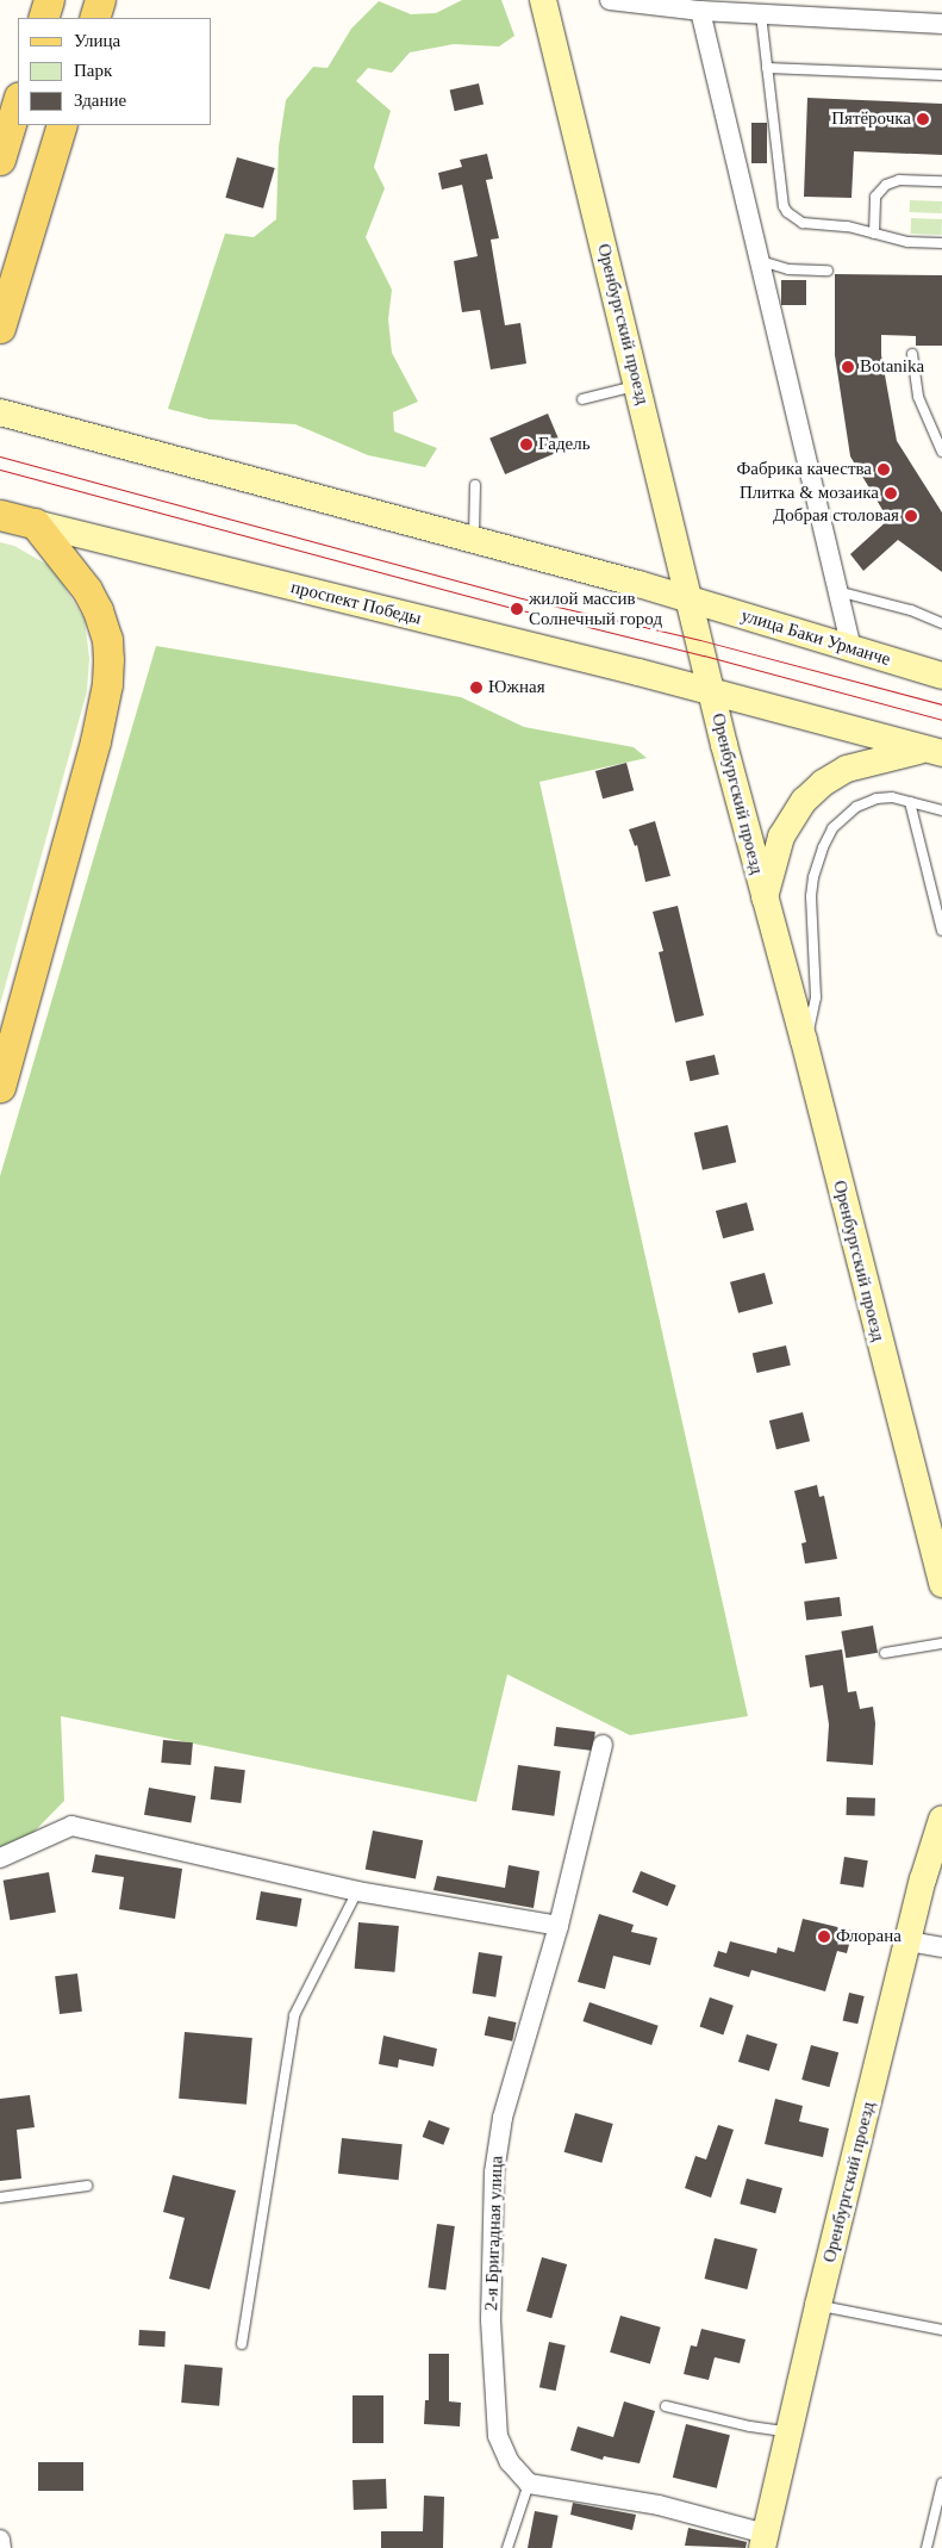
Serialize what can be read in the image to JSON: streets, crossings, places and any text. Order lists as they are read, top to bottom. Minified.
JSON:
{"streets":{"main road":["Оренбургский проезд","проспект Победы","улица Баки Урманче"],"street":["2-я Бригадная улица"]},"crossings":[["Оренбургский проезд","проспект Победы"],["Оренбургский проезд","улица Баки Урманче"]],"places":["Пятёрочка","Botanika","Гадель","Фабрика качества","Плитка & мозаика","Добрая столовая","жилой массив Солнечный город","Южная","Флорана"],"legend":["Улица","Парк","Здание"]}
